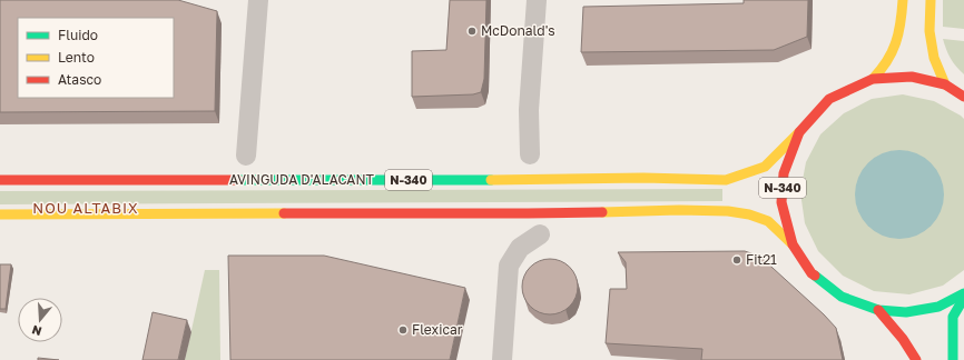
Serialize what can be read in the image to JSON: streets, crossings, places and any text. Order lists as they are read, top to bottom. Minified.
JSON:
{"streets":{"main road":["AVINGUDA D'ALACANT","N-340"]},"crossings":[["AVINGUDA D'ALACANT","N-340"]],"districts":["NOU ALTABIX"],"places":["McDonald's","Fit21","Flexicar"],"legend":["Fluido","Lento","Atasco"],"north":"bottom"}
